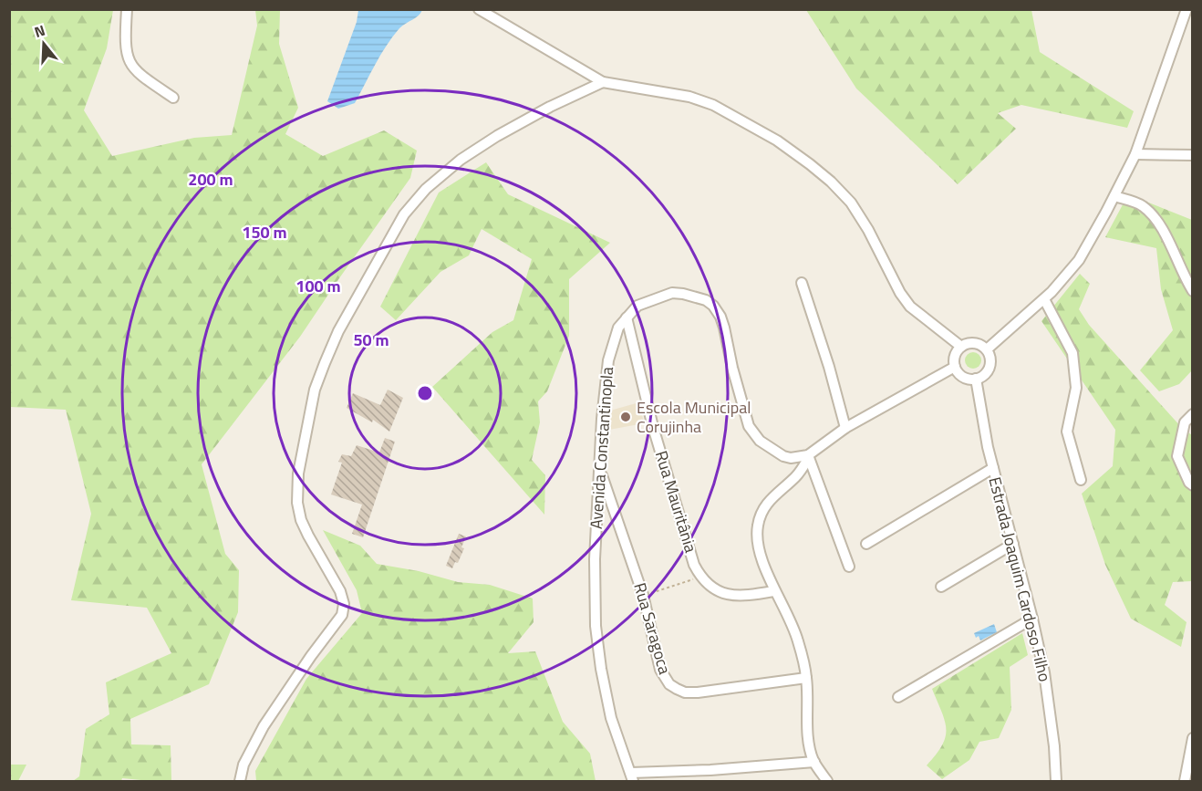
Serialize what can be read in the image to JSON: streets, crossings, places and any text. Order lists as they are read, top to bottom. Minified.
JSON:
{"streets":{"street":["Avenida Constantinopla","Rua Mauritânia","Estrada Joaquim Cardoso Filho","Rua Saragoca"]},"crossings":[["Avenida Constantinopla","Rua Mauritânia"],["Avenida Constantinopla","Rua Saragoca"]],"places":["Escola Municipal Corujinha"],"north":"top","rings":["200 m","150 m","100 m","50 m"]}
